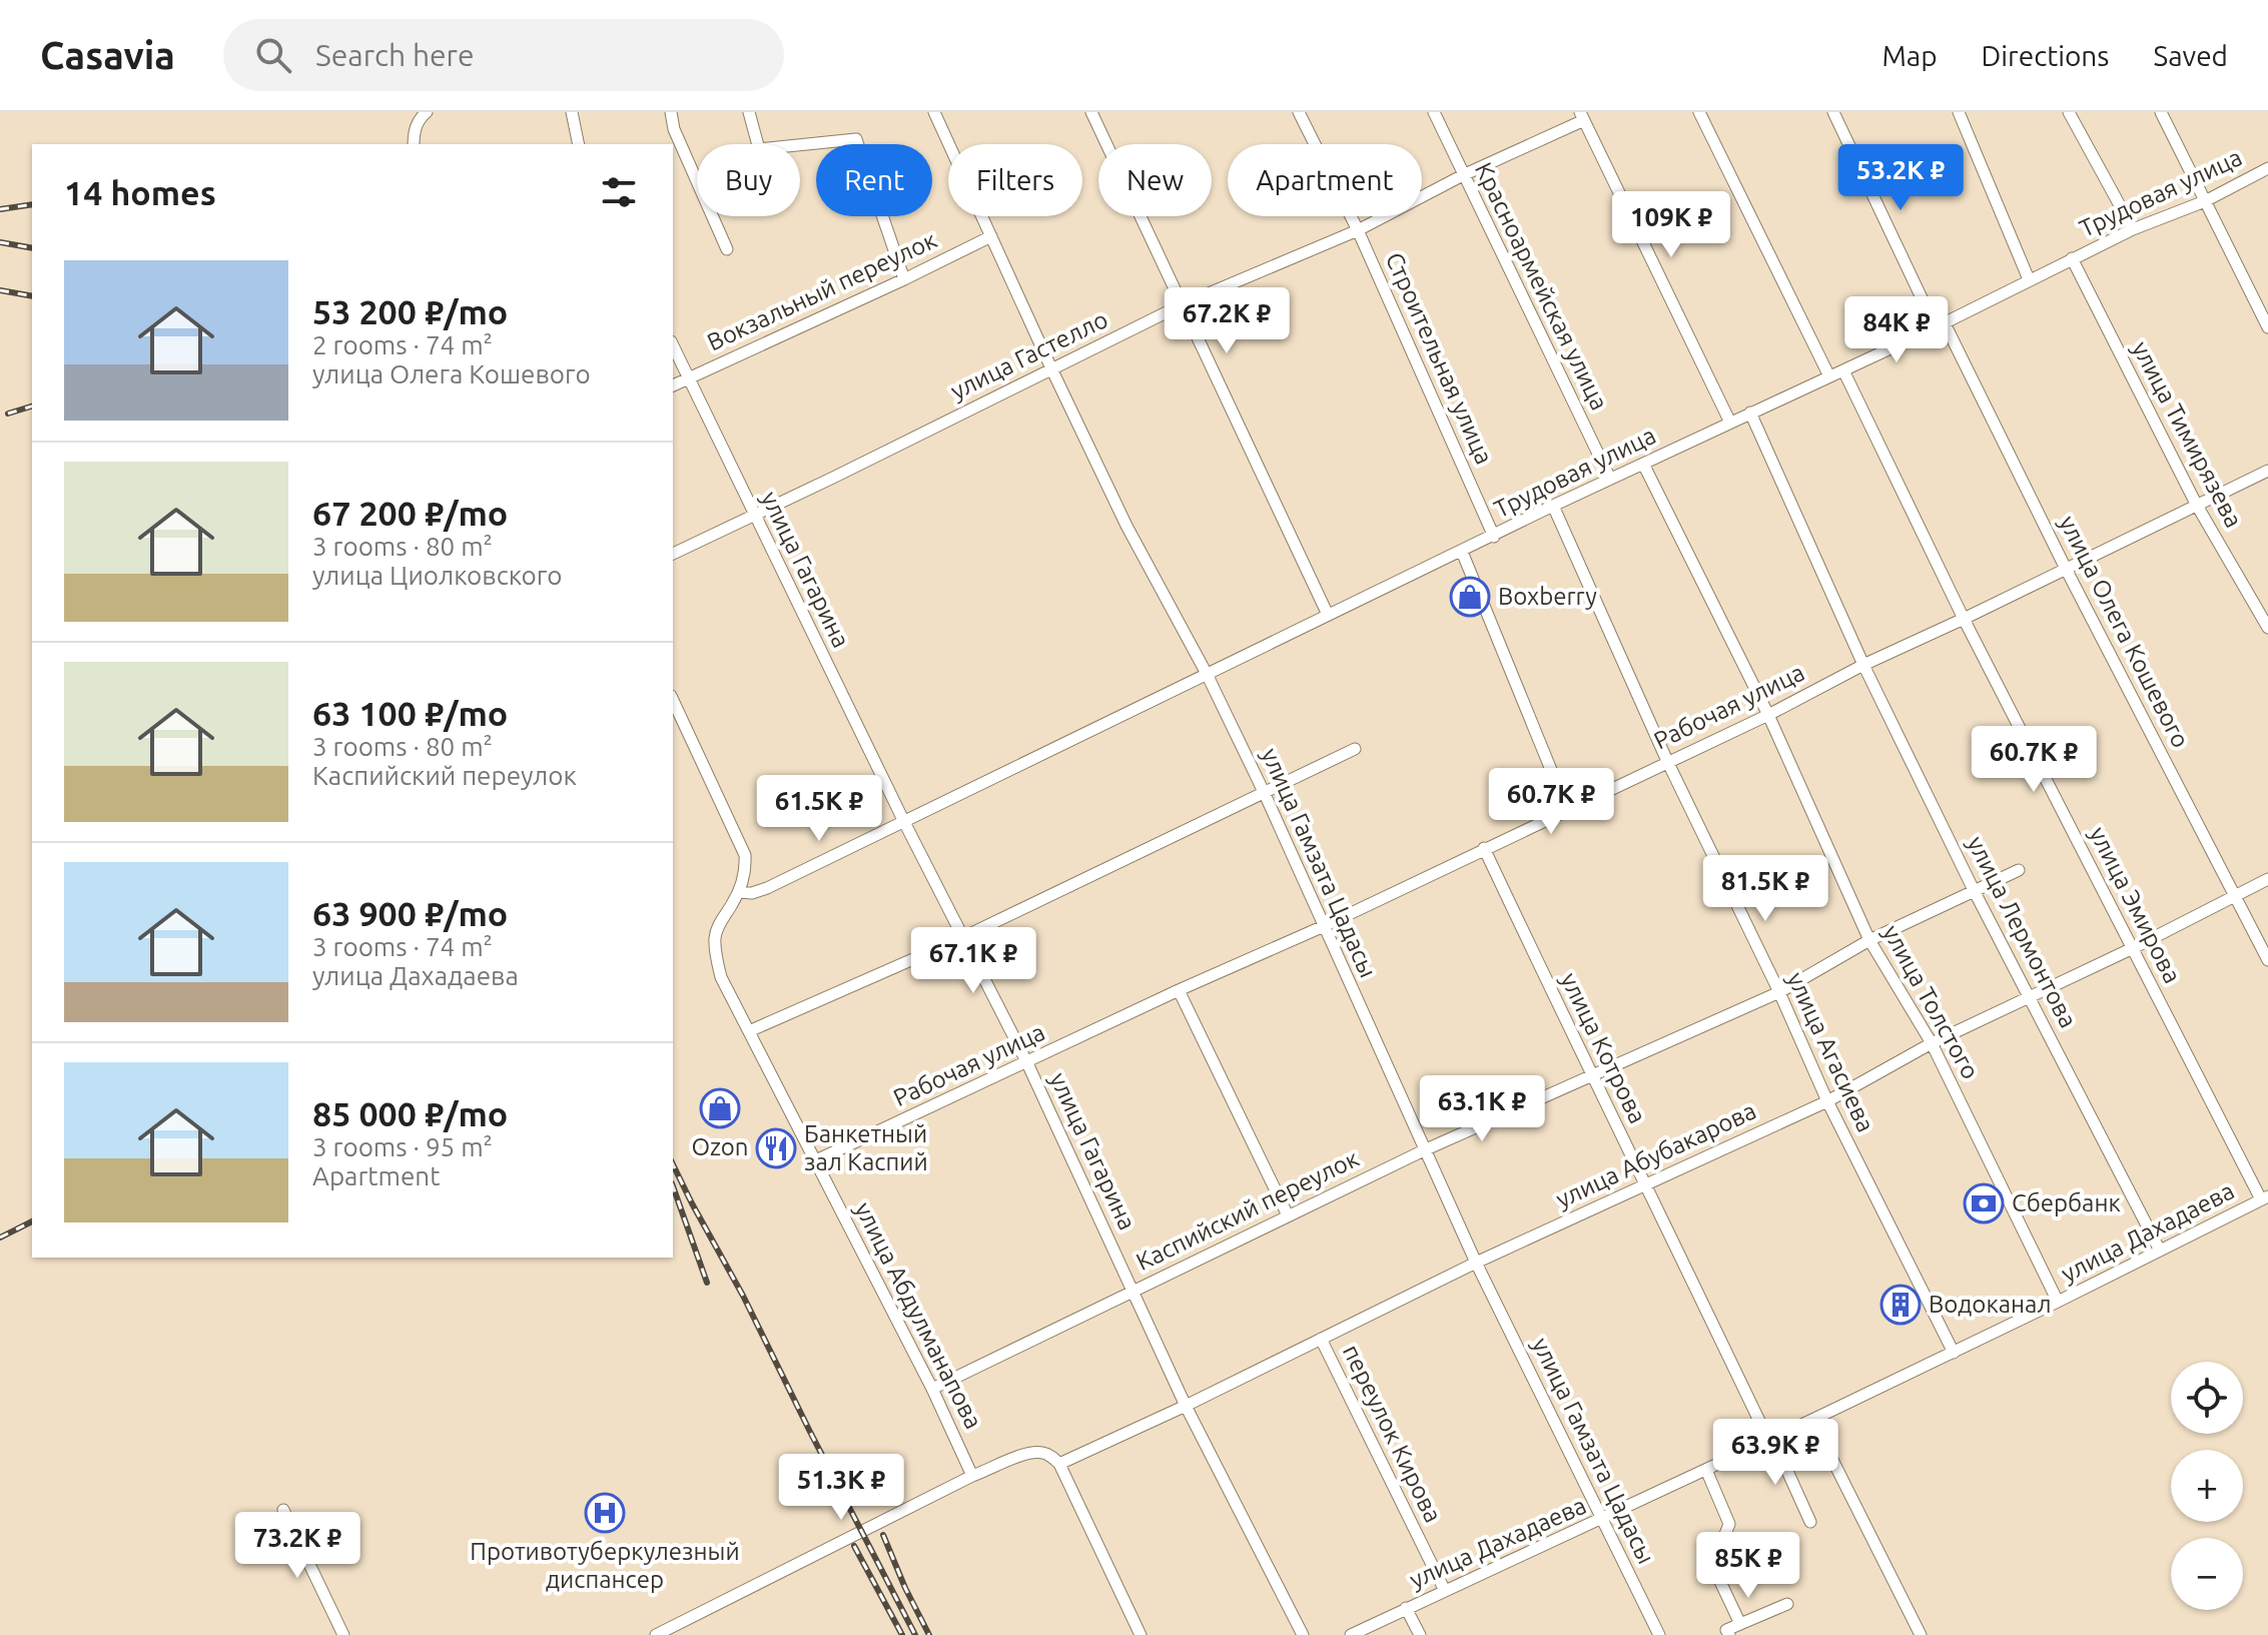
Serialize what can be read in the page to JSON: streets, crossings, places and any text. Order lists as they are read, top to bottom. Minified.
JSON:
{"streets":{"street":["Трудовая улица","Красноармейская улица","Вокзальный переулок","улица Гастелло","Строительная улица","улица Тимирязева","улица Гагарина","улица Олега Кошевого","Рабочая улица","улица Гамзата Цадасы","улица Эмирова","улица Лермонтова","улица Толстого","улица Котрова","улица Агасиева","улица Абубакарова","Каспийский переулок","улица Дахадаева","улица Абдулманапова","переулок Кирова"]},"crossings":[["Трудовая улица","Красноармейская улица"],["Трудовая улица","Строительная улица"],["Трудовая улица","улица Тимирязева"],["Трудовая улица","улица Гагарина"],["Трудовая улица","улица Олега Кошевого"],["Трудовая улица","улица Гамзата Цадасы"],["Трудовая улица","улица Эмирова"],["Трудовая улица","улица Лермонтова"],["Трудовая улица","улица Толстого"],["Трудовая улица","улица Агасиева"],["Трудовая улица","улица Абдулманапова"],["Красноармейская улица","улица Гастелло"],["Вокзальный переулок","улица Гагарина"],["Вокзальный переулок","улица Гамзата Цадасы"],["улица Гастелло","Строительная улица"],["улица Гастелло","улица Гагарина"],["улица Гастелло","улица Гамзата Цадасы"],["улица Тимирязева","Рабочая улица"],["улица Гагарина","Рабочая улица"],["улица Гагарина","улица Абубакарова"],["улица Гагарина","Каспийский переулок"],["улица Олега Кошевого","Рабочая улица"],["улица Олега Кошевого","улица Абубакарова"],["Рабочая улица","улица Гамзата Цадасы"],["Рабочая улица","улица Эмирова"],["Рабочая улица","улица Лермонтова"],["Рабочая улица","улица Толстого"],["Рабочая улица","улица Котрова"],["Рабочая улица","улица Агасиева"],["Рабочая улица","улица Абдулманапова"],["улица Гамзата Цадасы","улица Абубакарова"],["улица Гамзата Цадасы","Каспийский переулок"],["улица Гамзата Цадасы","улица Дахадаева"],["улица Эмирова","улица Абубакарова"],["улица Эмирова","улица Дахадаева"],["улица Лермонтова","улица Абубакарова"],["улица Лермонтова","Каспийский переулок"],["улица Лермонтова","улица Дахадаева"],["улица Толстого","улица Абубакарова"],["улица Толстого","Каспийский переулок"],["улица Толстого","улица Дахадаева"],["улица Котрова","улица Абубакарова"],["улица Котрова","Каспийский переулок"],["улица Котрова","улица Дахадаева"],["улица Агасиева","улица Абубакарова"],["улица Агасиева","Каспийский переулок"],["улица Агасиева","улица Дахадаева"],["улица Абубакарова","переулок Кирова"],["Каспийский переулок","улица Абдулманапова"],["улица Дахадаева","переулок Кирова"]],"places":{"shop":["Boxberry","Ozon"],"restaurant":["Банкетный зал Каспий"],"bank":["Сбербанк"],"building":["Водоканал"],"hospital":["Противотуберкулезный диспансер"]},"page":{"header":"Casavia","search":"Search here","nav":["Map","Directions","Saved"],"price":["53.2K ₽","109K ₽","67.2K ₽","84K ₽","60.7K ₽","60.7K ₽","61.5K ₽","81.5K ₽","67.1K ₽","63.1K ₽","63.9K ₽","51.3K ₽","73.2K ₽","85K ₽"],"chip":["Buy","Rent","Filters","New","Apartment"],"heading":"14 homes","list":[{"name":"53 200 ₽/mo","note":"2 rooms · 74 m² · улица Олега Кошевого"},{"name":"67 200 ₽/mo","note":"3 rooms · 80 m² · улица Циолковского"},{"name":"63 100 ₽/mo","note":"3 rooms · 80 m² · Каспийский переулок"},{"name":"63 900 ₽/mo","note":"3 rooms · 74 m² · улица Дахадаева"},{"name":"85 000 ₽/mo","note":"3 rooms · 95 m² · Apartment"}],"map_buttons":["+","−"]}}
